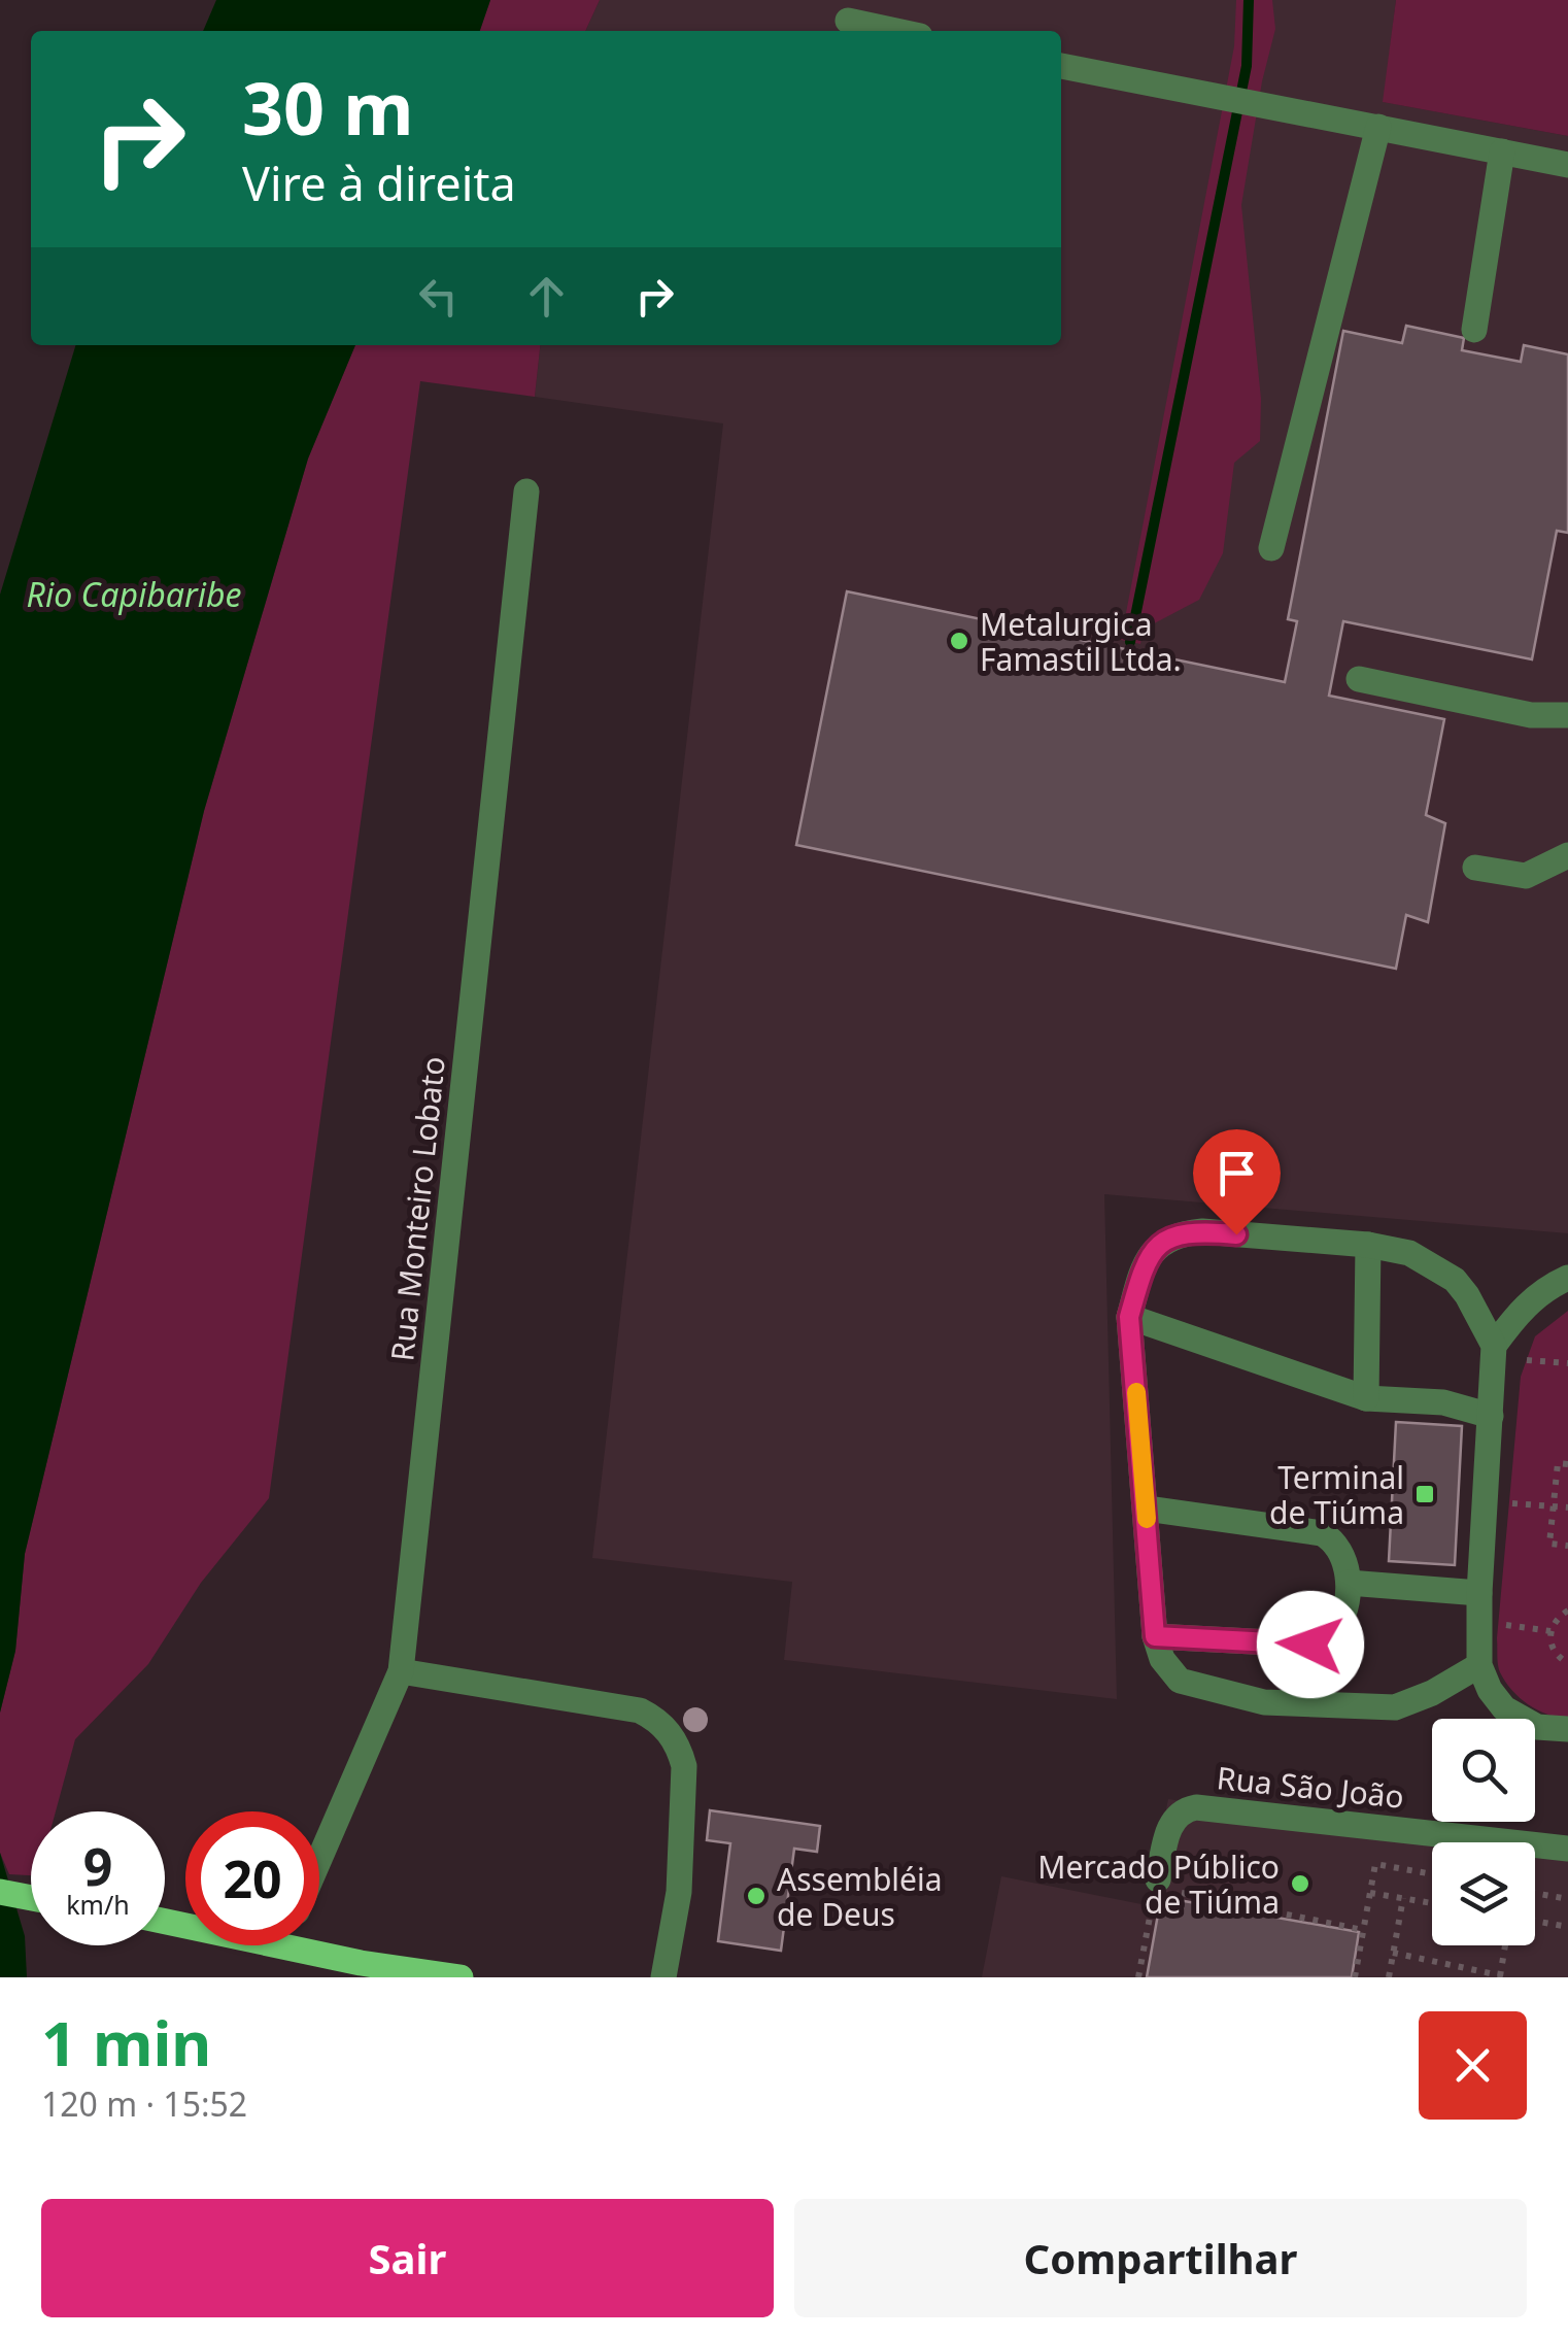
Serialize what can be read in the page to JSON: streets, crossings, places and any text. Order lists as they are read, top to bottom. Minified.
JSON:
{"streets":{"street":["Rua Monteiro Lobato","Rua São João"]},"water":["Rio Capibaribe"],"places":{"other":["Metalurgica Famastil Ltda.","Mercado Público de Tiúma","Assembléia de Deus"],"transit":["Terminal de Tiúma"]},"page":{"turn":["30 m","Vire à direita"],"speed":"9 km/h","limit":"20","heading":["1 min","120 m · 15:52"],"buttons":["Sair","Compartilhar"]}}
